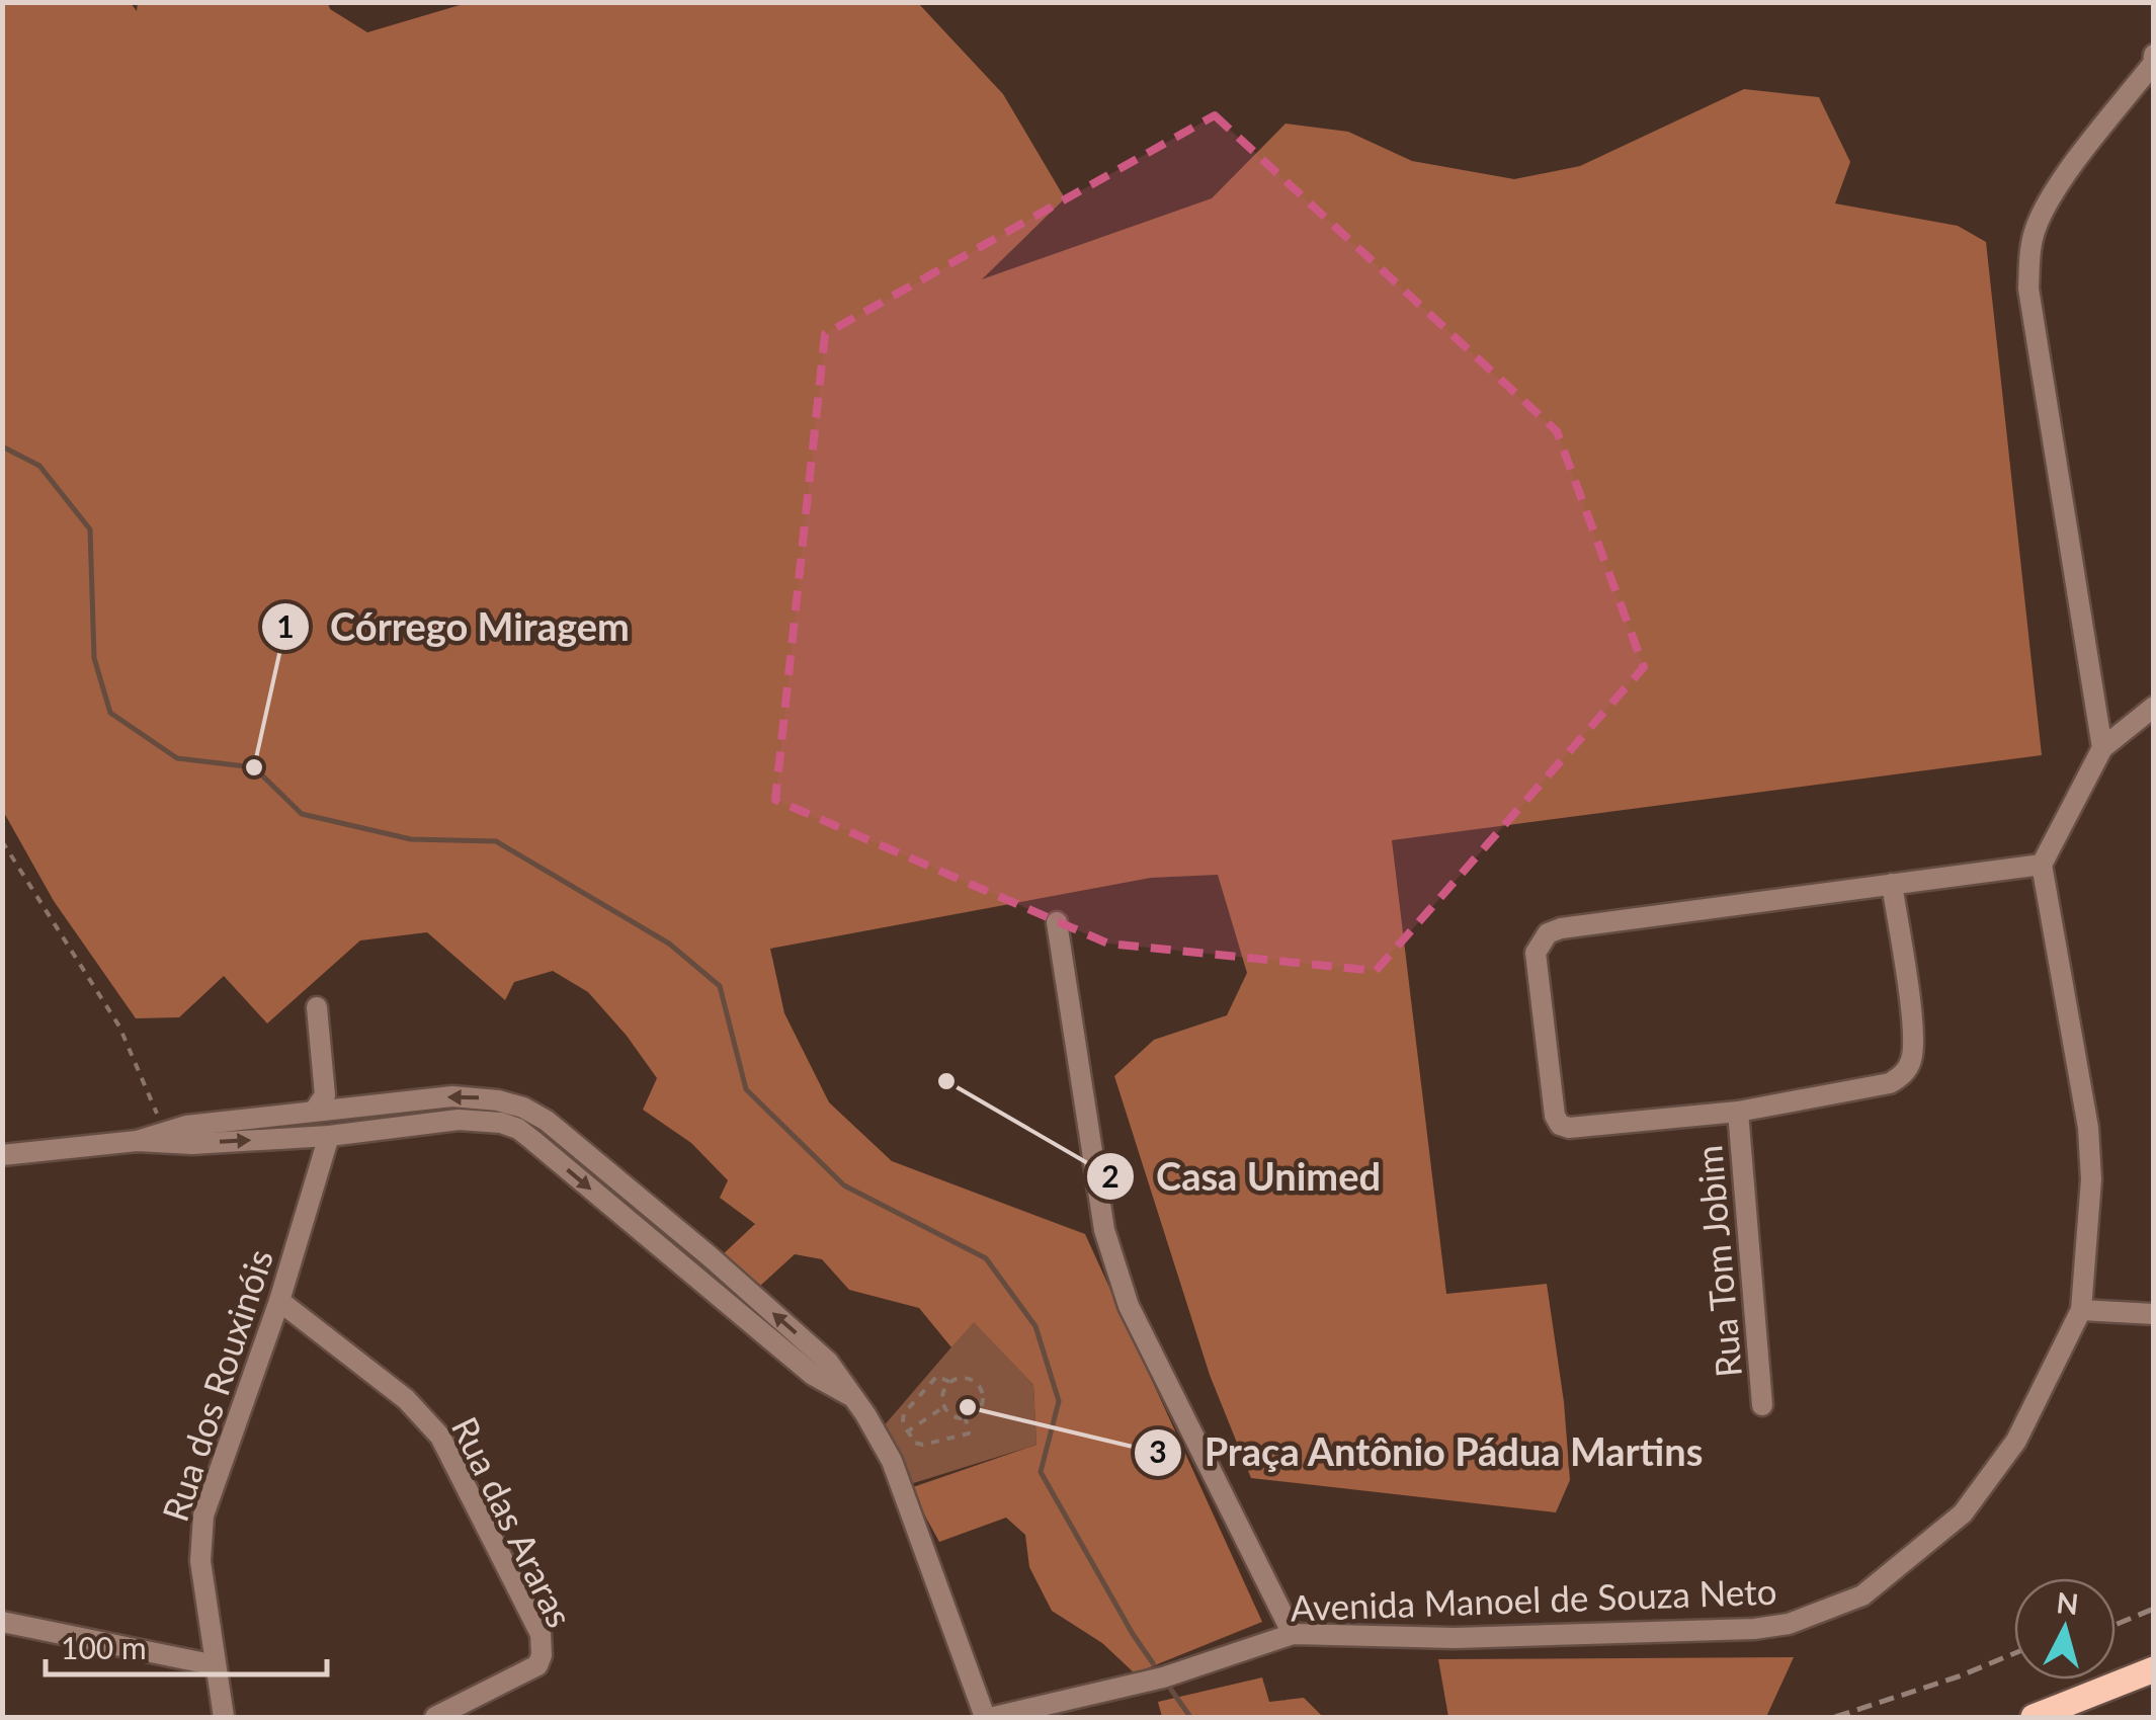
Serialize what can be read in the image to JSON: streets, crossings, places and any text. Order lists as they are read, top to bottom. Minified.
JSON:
{"streets":{"street":["Rua Tom Jobim","Rua dos Rouxinóis","Rua das Araras","Avenida Manoel de Souza Neto"]},"crossings":[["Rua dos Rouxinóis","Rua das Araras"]],"places":["Córrego Miragem","Casa Unimed","Praça Antônio Pádua Martins"],"scale_bar":"100 m","north":"top"}
